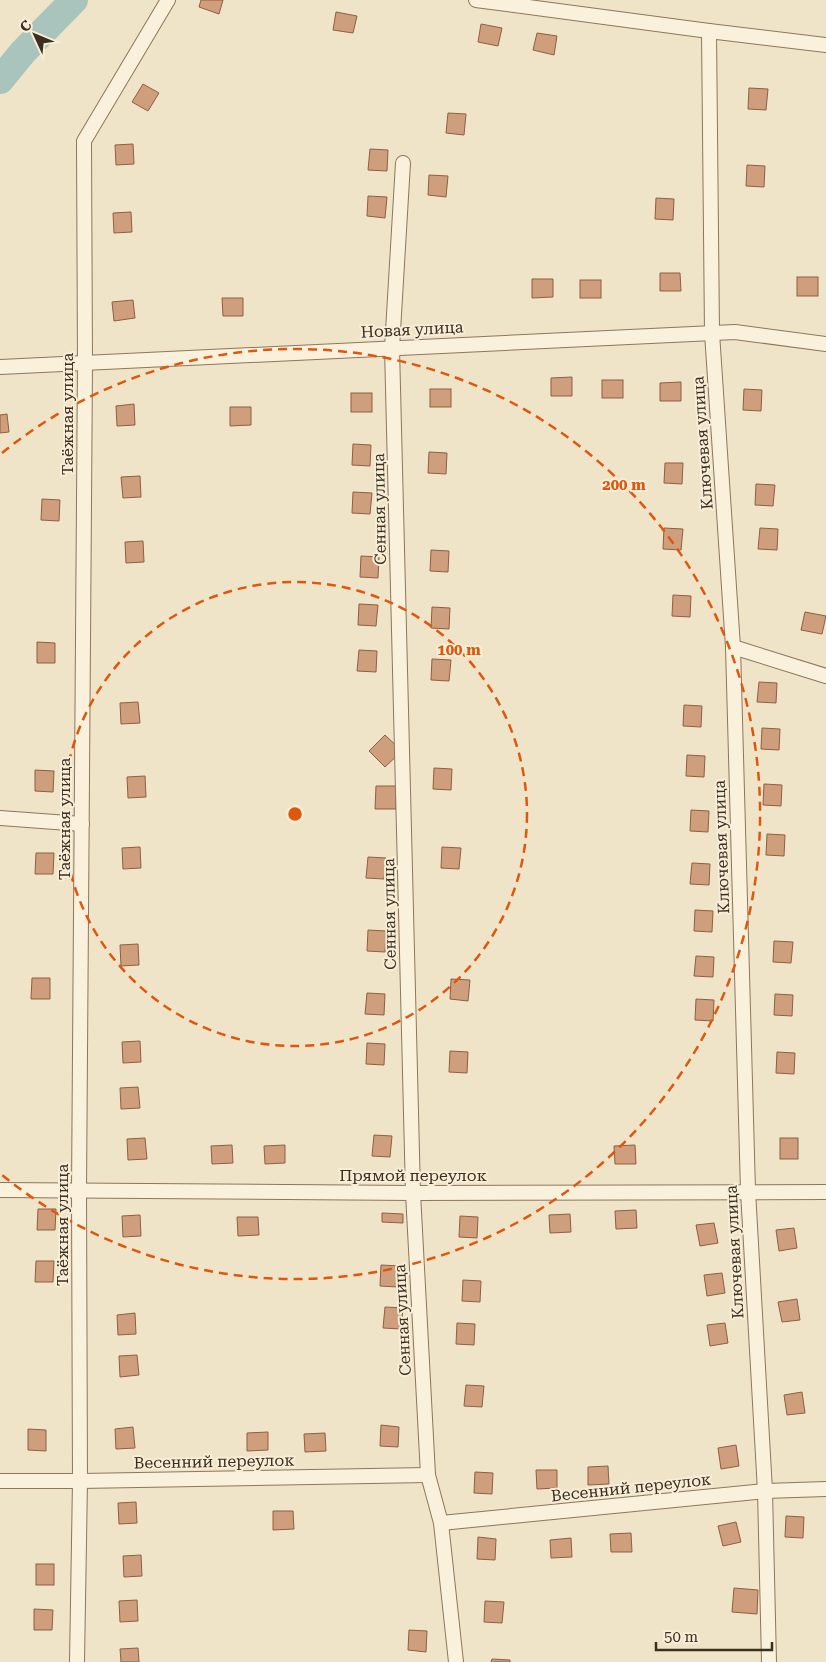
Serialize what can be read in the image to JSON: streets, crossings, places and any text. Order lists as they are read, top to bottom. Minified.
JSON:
{"streets":{"street":["Новая улица","Таёжная улица","Ключевая улица","Сенная улица","Прямой переулок","Весенний переулок"]},"crossings":[["Новая улица","Таёжная улица"],["Новая улица","Ключевая улица"],["Новая улица","Сенная улица"],["Таёжная улица","Прямой переулок"],["Таёжная улица","Весенний переулок"],["Ключевая улица","Прямой переулок"],["Ключевая улица","Весенний переулок"],["Сенная улица","Прямой переулок"],["Сенная улица","Весенний переулок"]],"scale_bar":"50 m","north":"top left","rings":["200 m","100 m"]}
